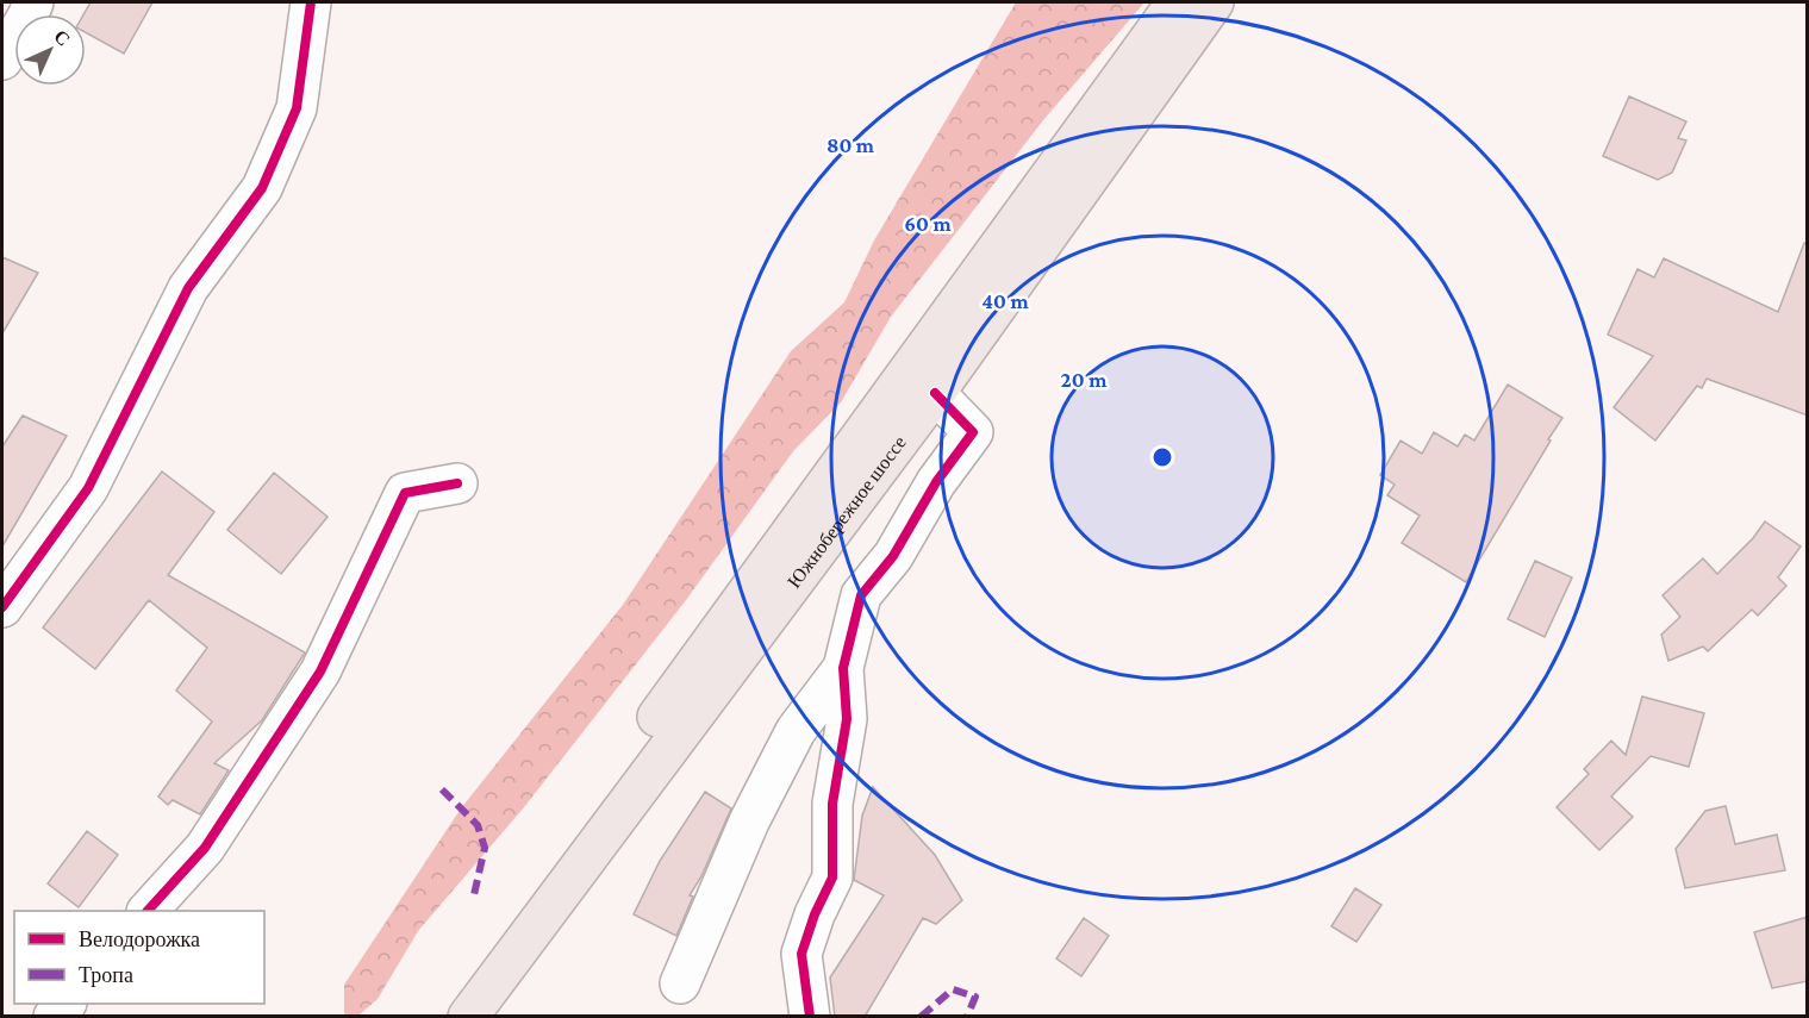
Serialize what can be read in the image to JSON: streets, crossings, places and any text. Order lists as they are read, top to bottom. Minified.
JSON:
{"streets":{"highway":["Южнобережное шоссе"]},"legend":["Велодорожка","Тропа"],"north":"top right","rings":["80 m","60 m","40 m","20 m"]}
